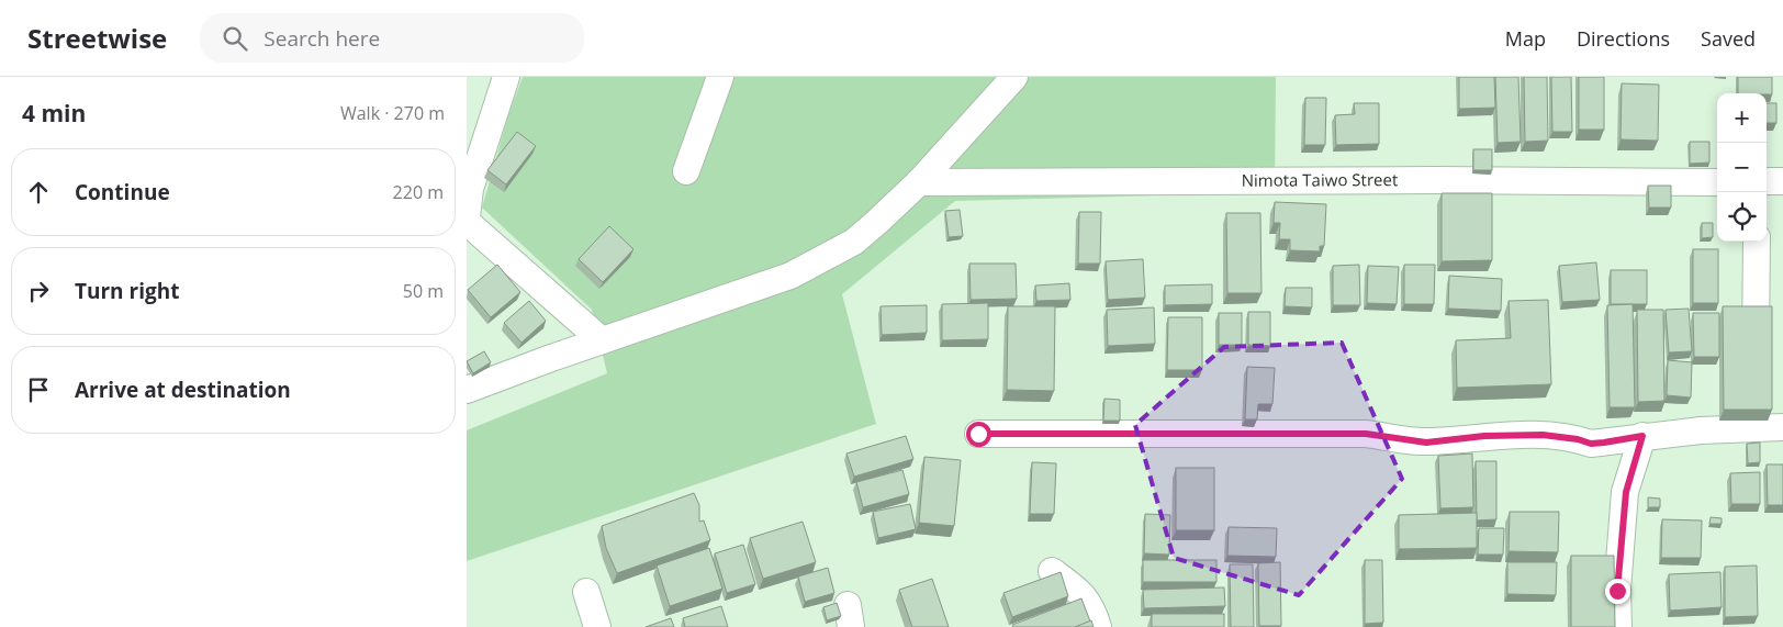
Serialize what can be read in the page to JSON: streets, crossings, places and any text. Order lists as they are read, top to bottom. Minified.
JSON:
{"streets":{"street":["Nimota Taiwo Street"]},"page":{"header":"Streetwise","search":"Search here","nav":["Map","Directions","Saved"],"heading":["4 min","Walk · 270 m"],"map_buttons":["+","−"],"list":[["Continue","220 m"],["Turn right","50 m"],"Arrive at destination"]}}
